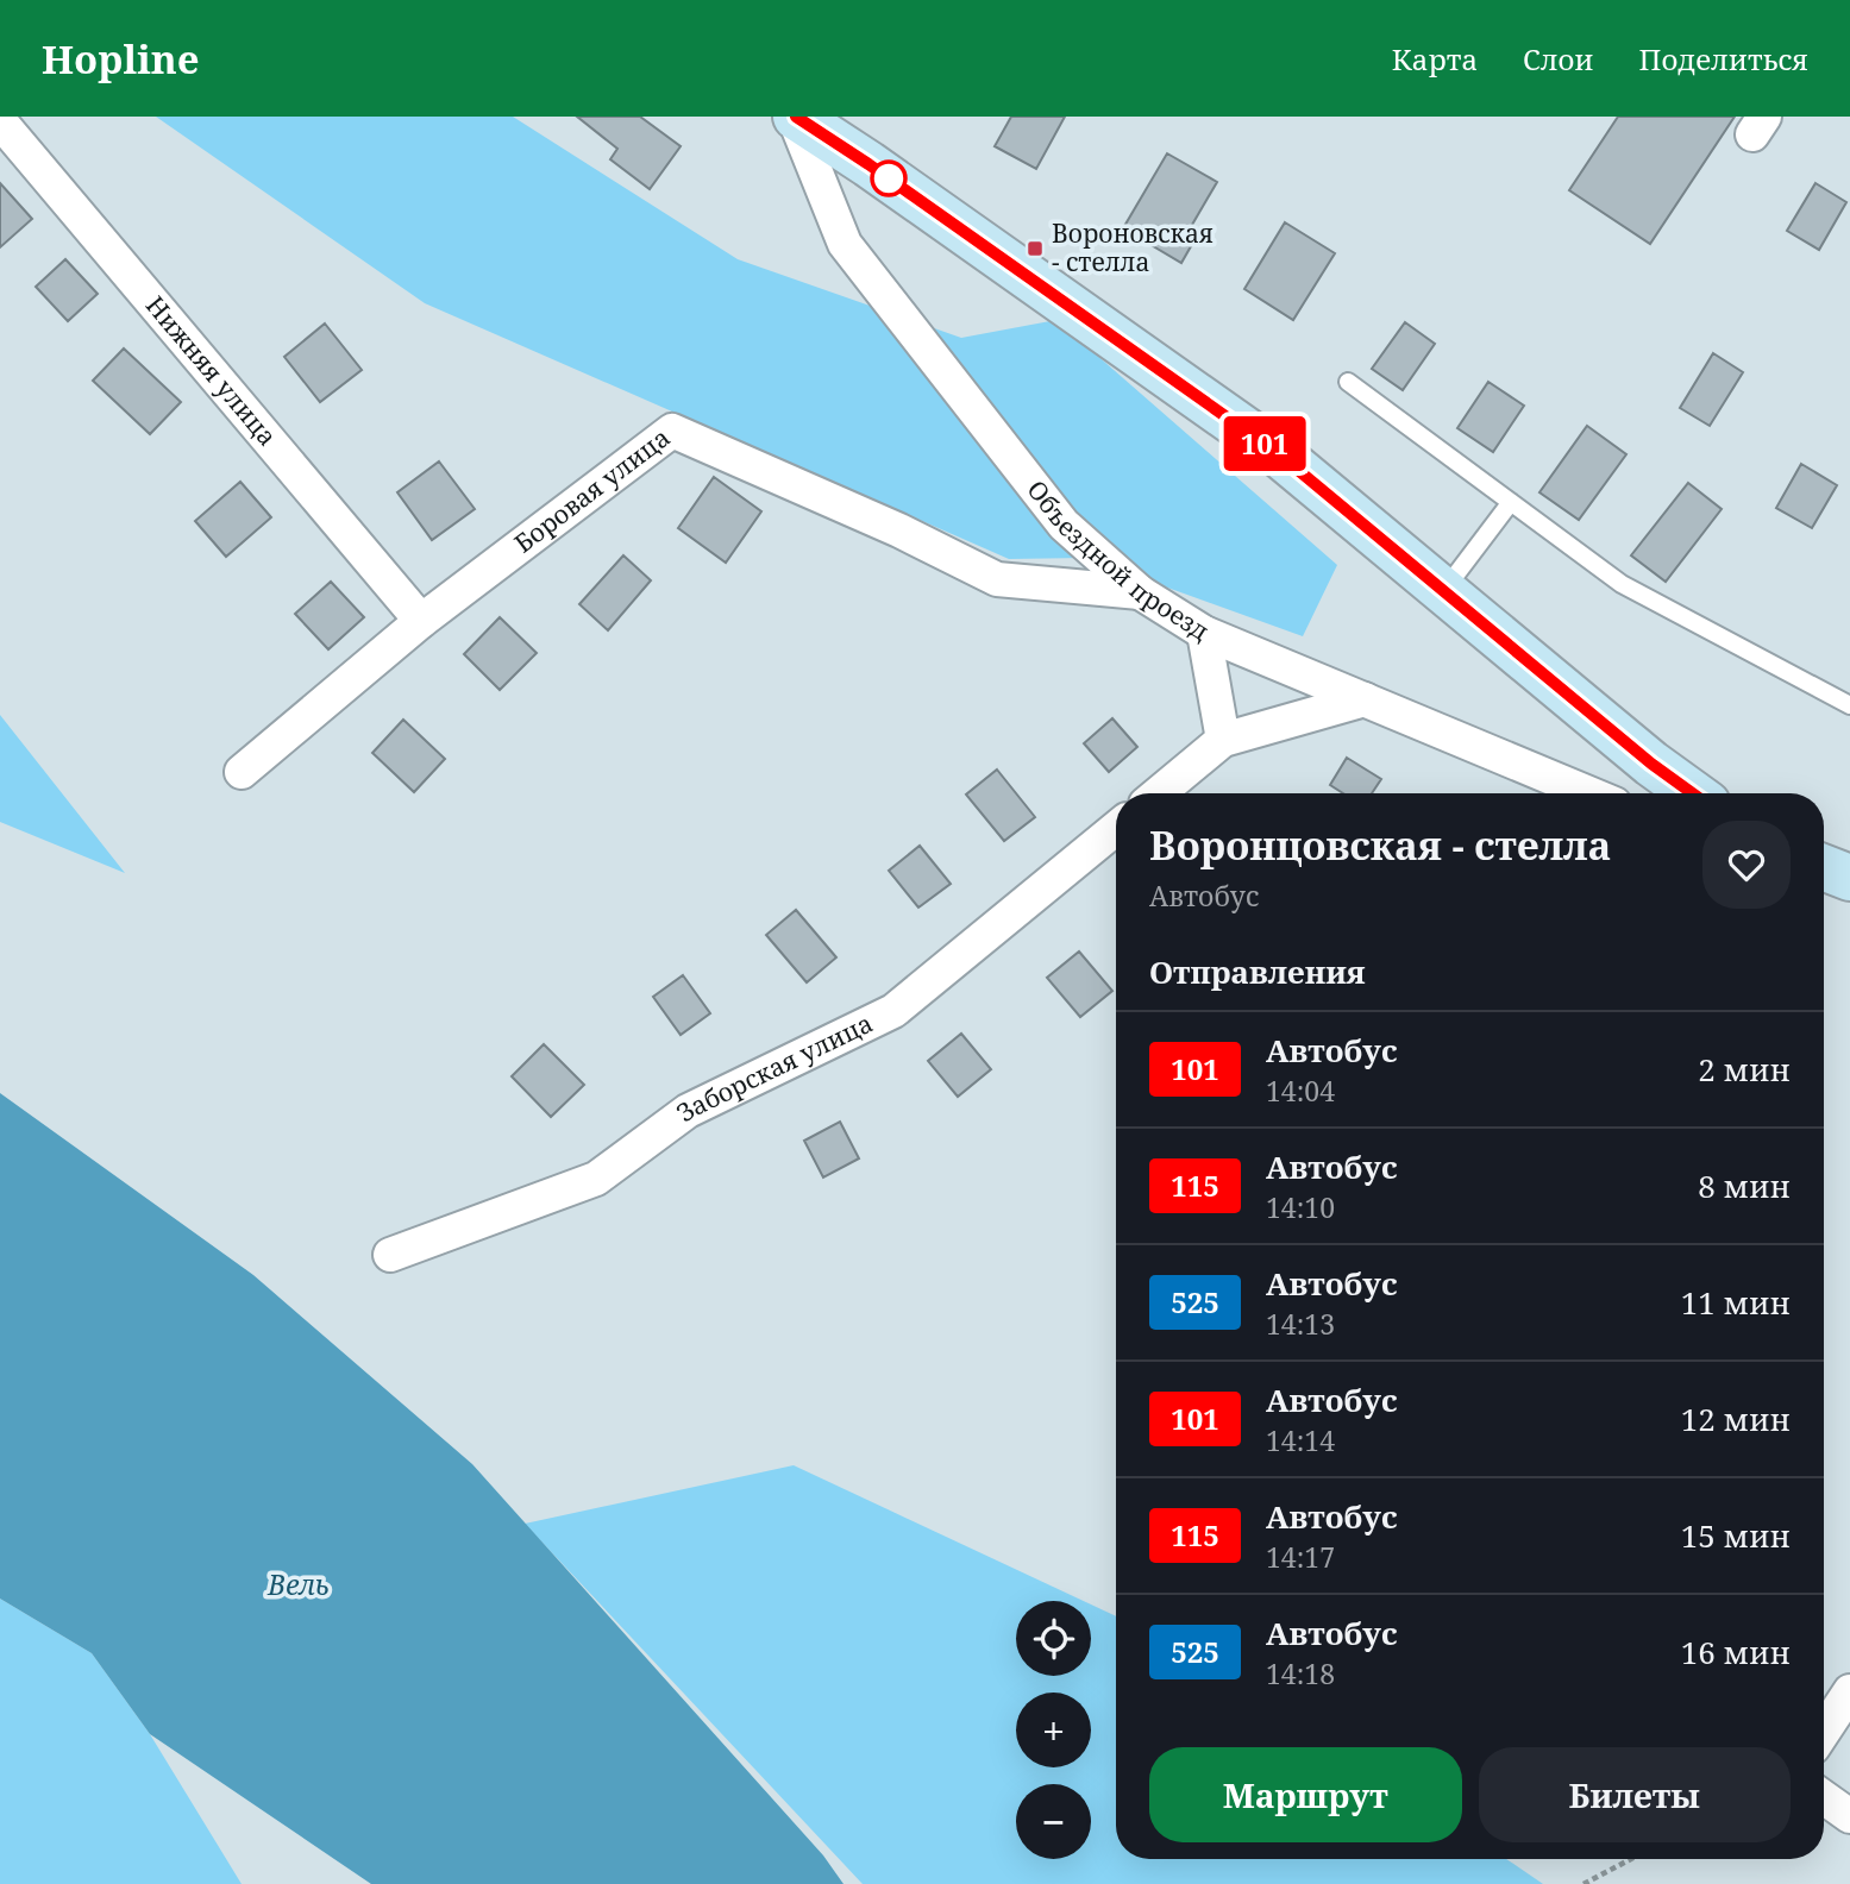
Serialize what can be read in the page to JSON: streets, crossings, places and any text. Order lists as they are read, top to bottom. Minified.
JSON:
{"streets":{"street":["Нижняя улица","Боровая улица","Объездной проезд","Заборская улица"]},"crossings":[["Нижняя улица","Боровая улица"],["Боровая улица","Объездной проезд"]],"water":["Вель"],"places":{"transit":["Вороновская - стелла"]},"lines":["bus line 101"],"page":{"header":"Hopline","nav":["Карта","Слои","Поделиться"],"on_map":"101","heading":[["Воронцовская - стелла","Автобус"],"Отправления"],"list":[{"mark":"101","name":"Автобус","note":"14:04","value":"2 мин"},{"mark":"115","name":"Автобус","note":"14:10","value":"8 мин"},{"mark":"525","name":"Автобус","note":"14:13","value":"11 мин"},{"mark":"101","name":"Автобус","note":"14:14","value":"12 мин"},{"mark":"115","name":"Автобус","note":"14:17","value":"15 мин"},{"mark":"525","name":"Автобус","note":"14:18","value":"16 мин"}],"map_buttons":["+","−"],"buttons":["Маршрут","Билеты"]}}
